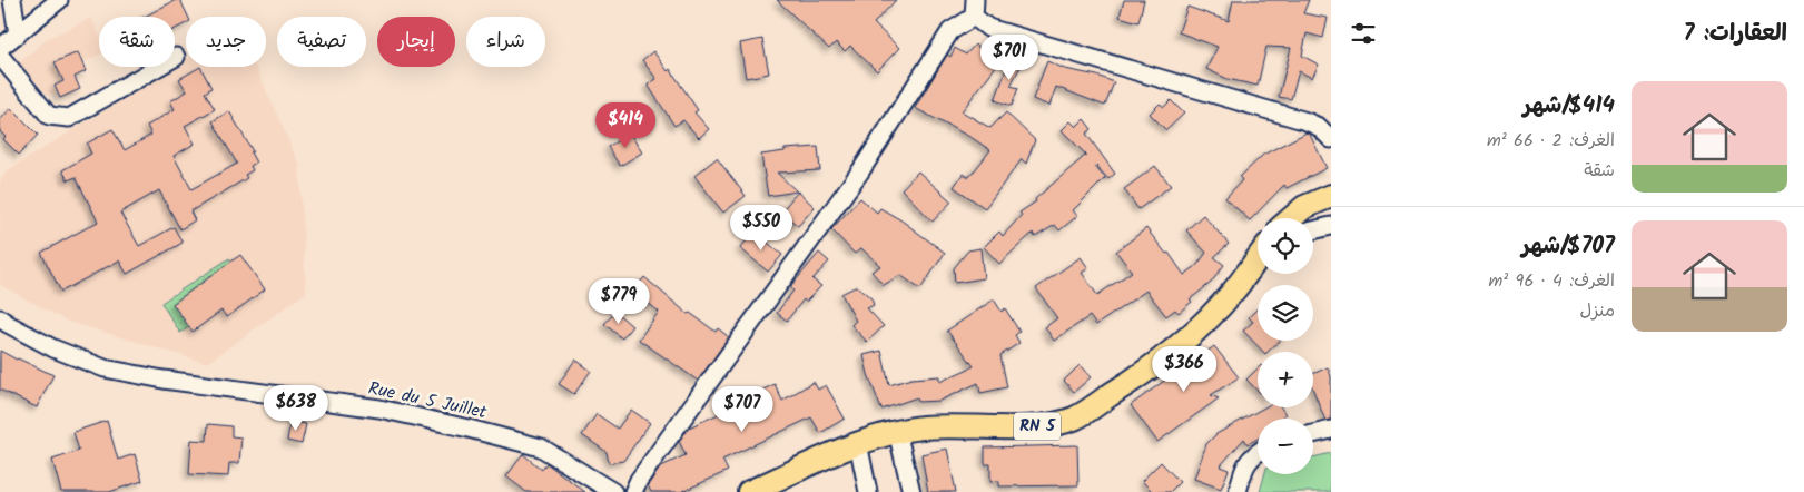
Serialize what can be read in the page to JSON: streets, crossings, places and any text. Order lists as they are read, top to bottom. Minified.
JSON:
{"streets":{"main road":["RN 5"],"street":["Rue du 5 Juillet"]},"page":{"heading":"العقارات: 7","chip":["شراء","إيجار","تصفية","جديد","شقة"],"price":["$701","$414","$550","$779","$366","$638","$707"],"list":[{"name":"$414/شهر","note":"الغرف: 2 · 66 m² · شقة"},{"name":"$707/شهر","note":"الغرف: 4 · 96 m² · منزل"}],"map_buttons":["+","−"]}}
